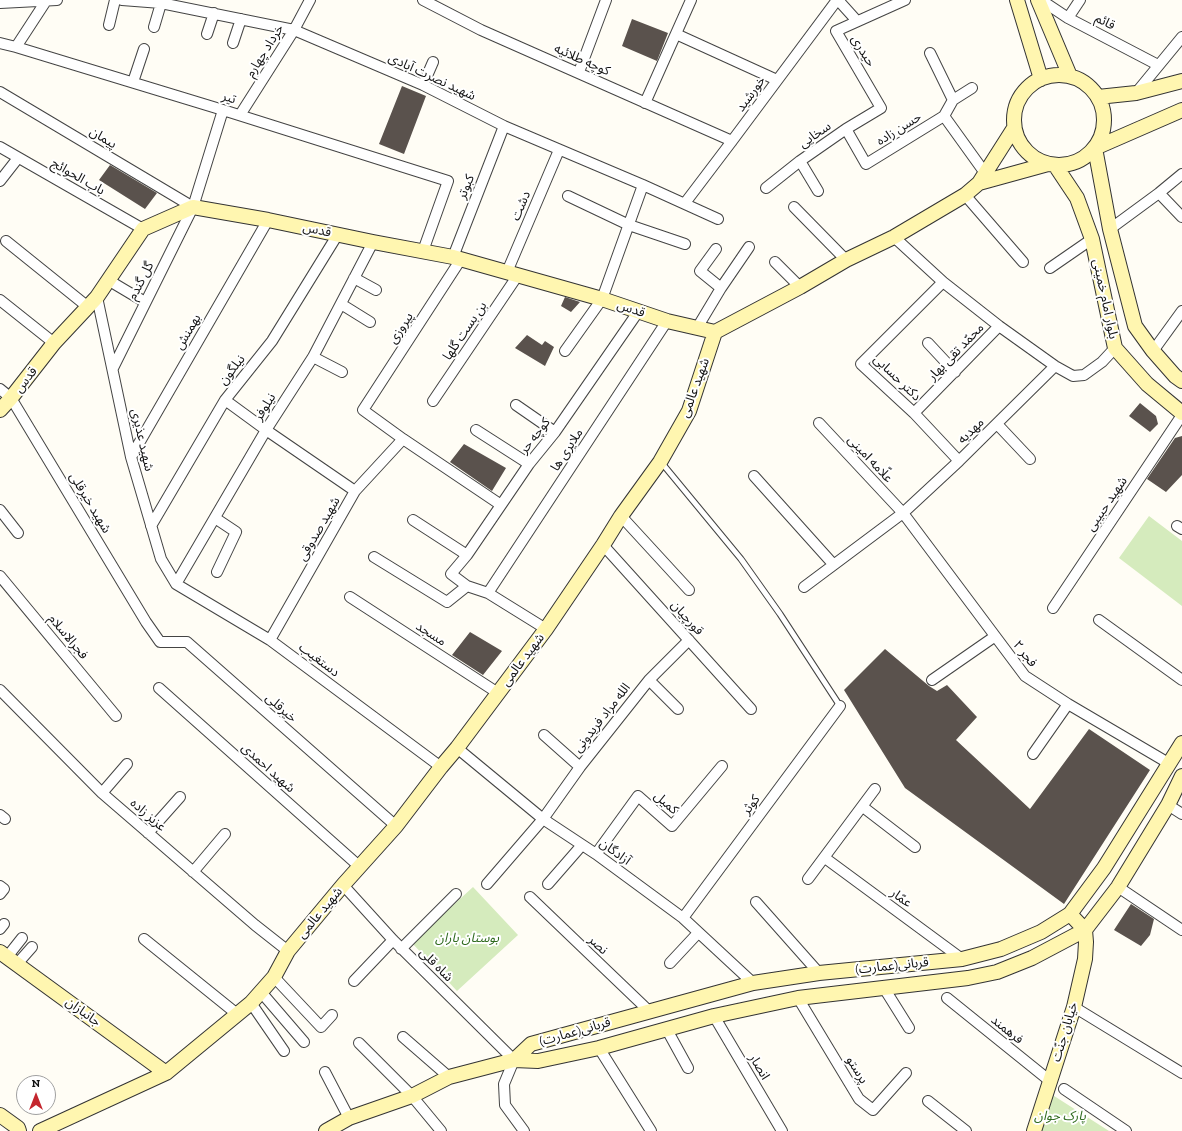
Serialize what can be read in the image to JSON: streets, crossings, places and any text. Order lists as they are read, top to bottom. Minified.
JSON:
{"streets":{"main road":["قدس","بلوار امام خمینی","شهید عالمی","(عمارت)قربانی","جانبازان","خیابان جنّت"],"street":["قائم","خرداد چهارم","حیدری","کوچه طلائیه","شهید نصرت آبادی","خورشید","تیر","حسن زاده","سخایی","پیمان","باب الحوائج","کبوتر","دشت","گل گندم","پیروزی","بن بست گلها","بهمنش","محمّد تقی بهار","نیلگون","دکتر حسابی","نیلوفر","مهدیه","کوچه حر","شهید عذیری","ملایری ها","علّامه امینی","شهید خیرقلی","شهید حبیبی","شهید صدوقی","قورچیان","مسجد","فجرالاسلام","فجر ۲","دستغیب","خیرقلی","الله مراد فریدونی","شهید احمدی","کمیل","کوثر","عزیز زاده","آزادگان","عمّار","نصر","شاه قلی","فرهمند","انصار","پرستو"]},"crossings":[["خرداد چهارم","شهید نصرت آبادی"],["خرداد چهارم","تیر"],["حیدری","سخایی"],["کوچه طلائیه","خورشید"],["شهید نصرت آبادی","خورشید"],["شهید نصرت آبادی","کبوتر"],["شهید نصرت آبادی","دشت"],["تیر","قدس"],["تیر","گل گندم"],["حسن زاده","سخایی"],["پیمان","قدس"],["پیمان","گل گندم"],["باب الحوائج","قدس"],["کبوتر","قدس"],["کبوتر","پیروزی"],["دشت","قدس"],["دشت","بن بست گلها"],["قدس","گل گندم"],["قدس","پیروزی"],["قدس","بن بست گلها"],["قدس","بهمنش"],["قدس","نیلگون"],["قدس","شهید عالمی"],["قدس","نیلوفر"],["قدس","کوچه حر"],["قدس","شهید عذیری"],["قدس","ملایری ها"],["قدس","شهید خیرقلی"],["گل گندم","شهید عذیری"],["بلوار امام خمینی","شهید حبیبی"],["پیروزی","شهید صدوقی"],["بهمنش","شهید عذیری"],["محمّد تقی بهار","دکتر حسابی"],["نیلگون","شهید عذیری"],["دکتر حسابی","مهدیه"],["شهید عالمی","قورچیان"],["شهید عالمی","مسجد"],["شهید عالمی","دستغیب"],["شهید عالمی","خیرقلی"],["شهید عالمی","شهید احمدی"],["شهید عالمی","عزیز زاده"],["شهید عالمی","آزادگان"],["شهید عالمی","شاه قلی"],["شهید عالمی","جانبازان"],["نیلوفر","شهید عذیری"],["نیلوفر","دستغیب"],["مهدیه","علّامه امینی"],["مهدیه","فجر ۲"],["شهید عذیری","دستغیب"],["علّامه امینی","فجر ۲"],["شهید خیرقلی","خیرقلی"],["شهید صدوقی","دستغیب"],["قورچیان","الله مراد فریدونی"],["فجر ۲","(عمارت)قربانی"],["الله مراد فریدونی","آزادگان"],["کمیل","آزادگان"],["کوثر","آزادگان"],["آزادگان","(عمارت)قربانی"],["عمّار","(عمارت)قربانی"],["نصر","(عمارت)قربانی"],["شاه قلی","(عمارت)قربانی"],["(عمارت)قربانی","خیابان جنّت"],["(عمارت)قربانی","انصار"],["(عمارت)قربانی","پرستو"],["فرهمند","خیابان جنّت"]],"parks":["بوستان باران","پارک جوان"],"north":"top"}
